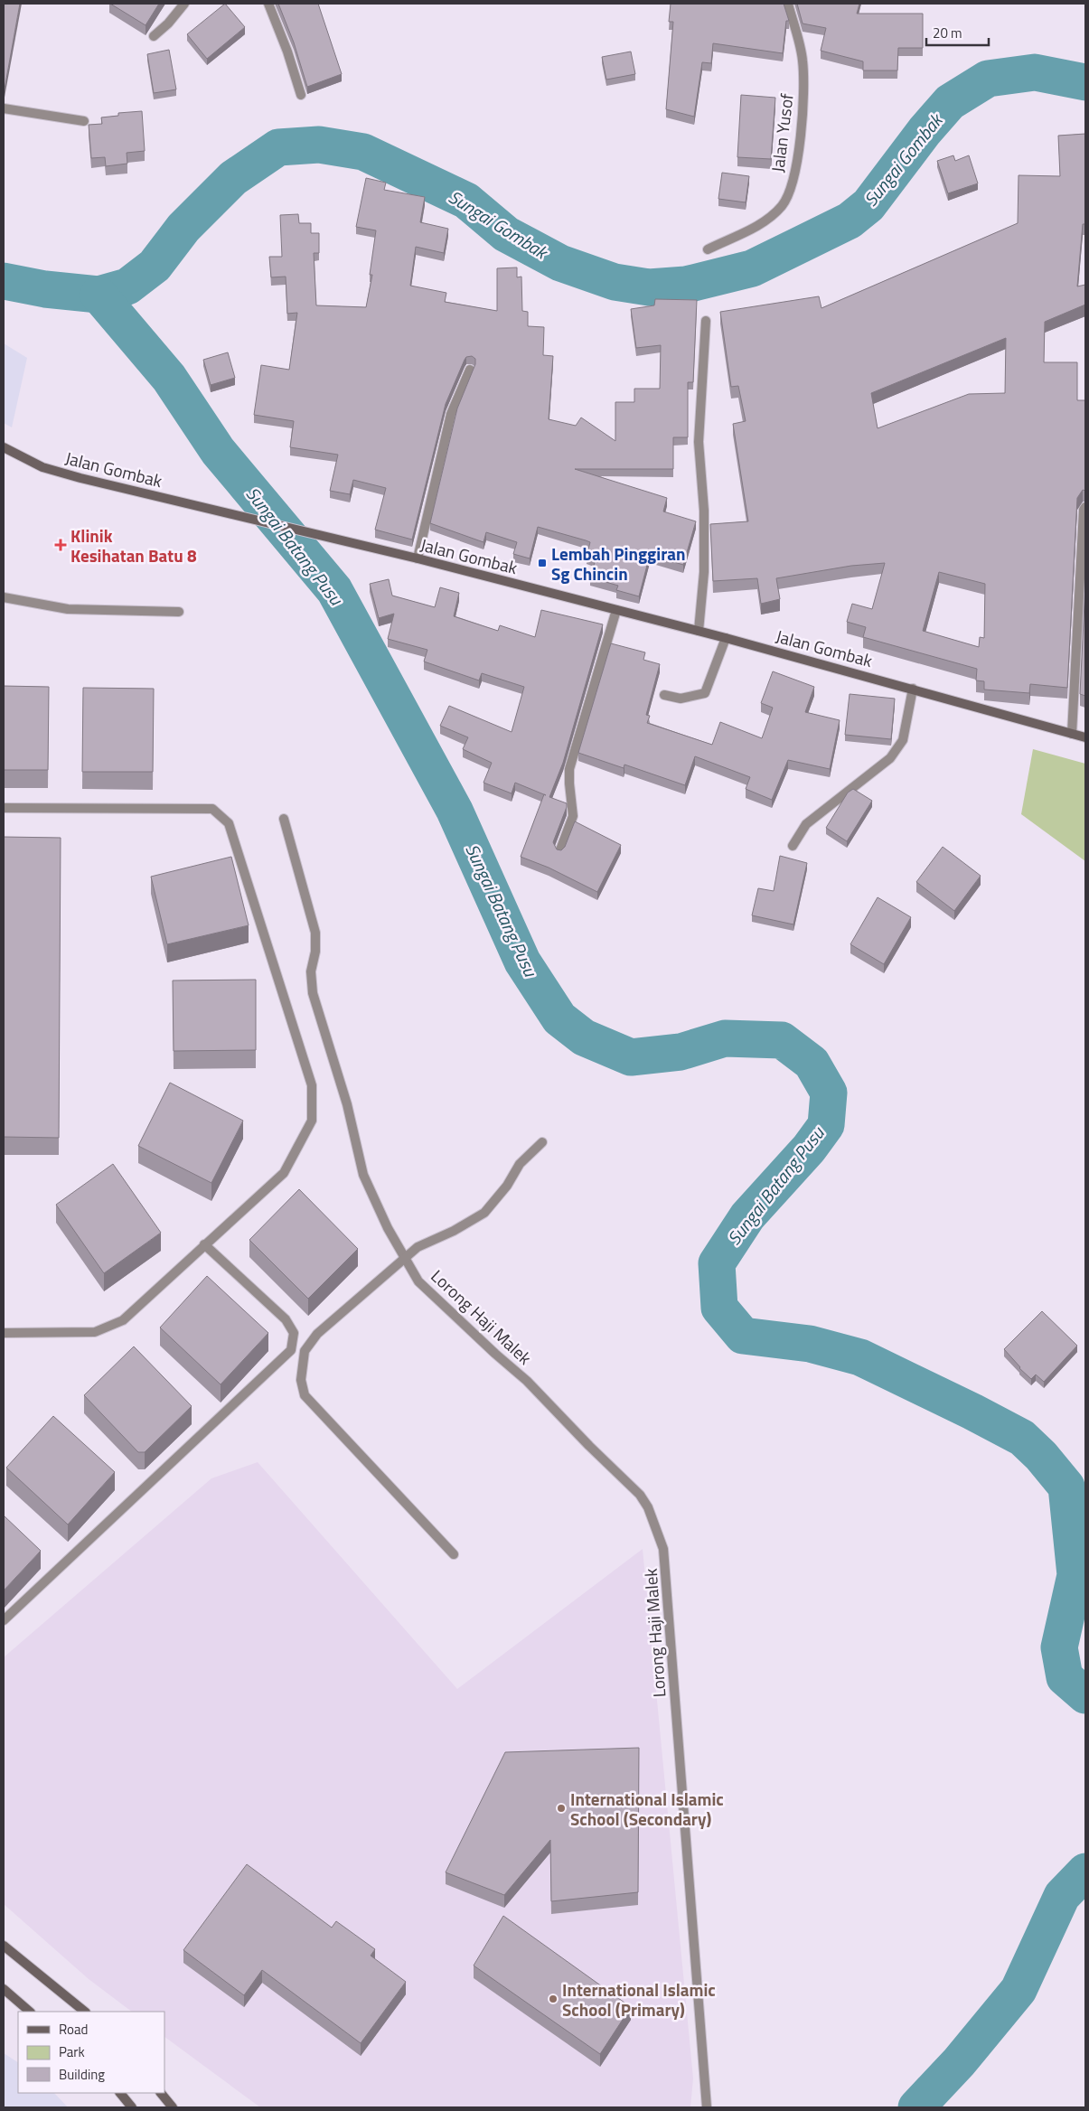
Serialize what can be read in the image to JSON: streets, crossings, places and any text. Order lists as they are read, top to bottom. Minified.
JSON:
{"streets":{"main road":["Jalan Gombak"],"street":["Jalan Yusof","Lorong Haji Malek"]},"water":["Sungai Gombak","Sungai Batang Pusu"],"places":{"health":["Klinik Kesihatan Batu 8"],"transit":["Lembah Pinggiran Sg Chincin"],"other":["International Islamic School (Secondary)","International Islamic School (Primary)"]},"legend":["Road","Park","Building"],"scale_bar":"20 m"}
